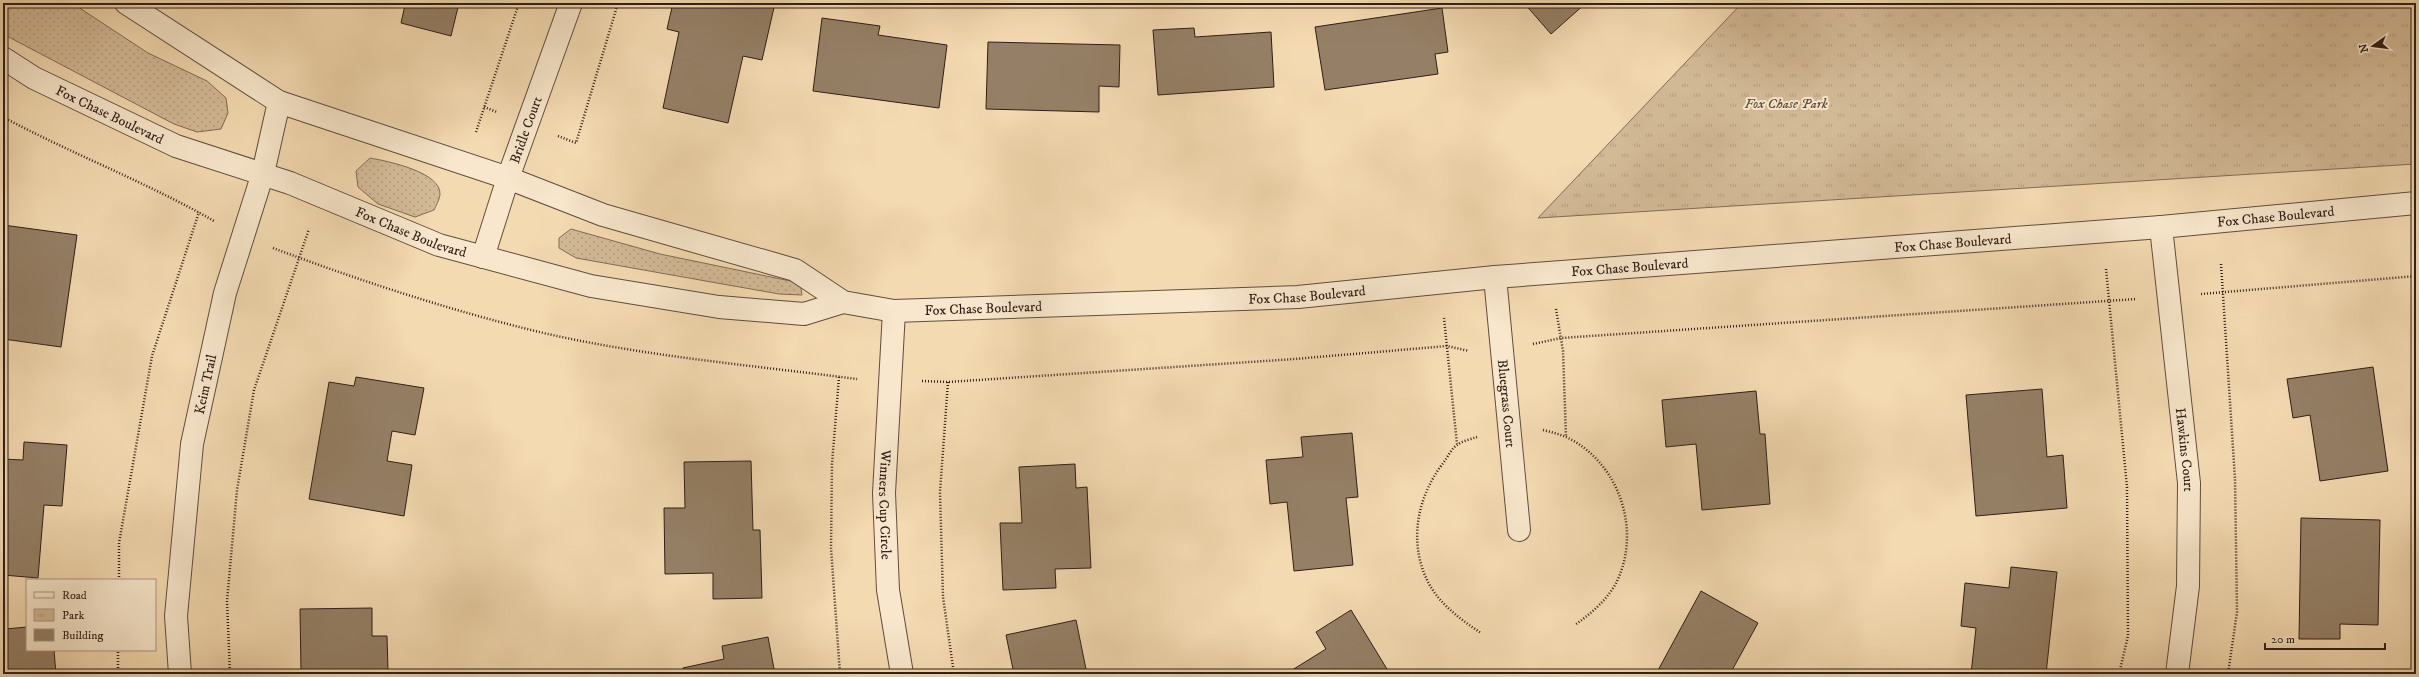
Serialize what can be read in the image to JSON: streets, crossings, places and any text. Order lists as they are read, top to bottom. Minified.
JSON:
{"streets":{"street":["Fox Chase Boulevard","Bridle Court","Keim Trail","Bluegrass Court","Hawkins Court","Winners Cup Circle"]},"crossings":[["Fox Chase Boulevard","Bridle Court"],["Fox Chase Boulevard","Keim Trail"],["Fox Chase Boulevard","Bluegrass Court"],["Fox Chase Boulevard","Hawkins Court"],["Fox Chase Boulevard","Winners Cup Circle"]],"parks":["Fox Chase Park"],"legend":["Road","Park","Building"],"scale_bar":"20 m","north":"left"}
